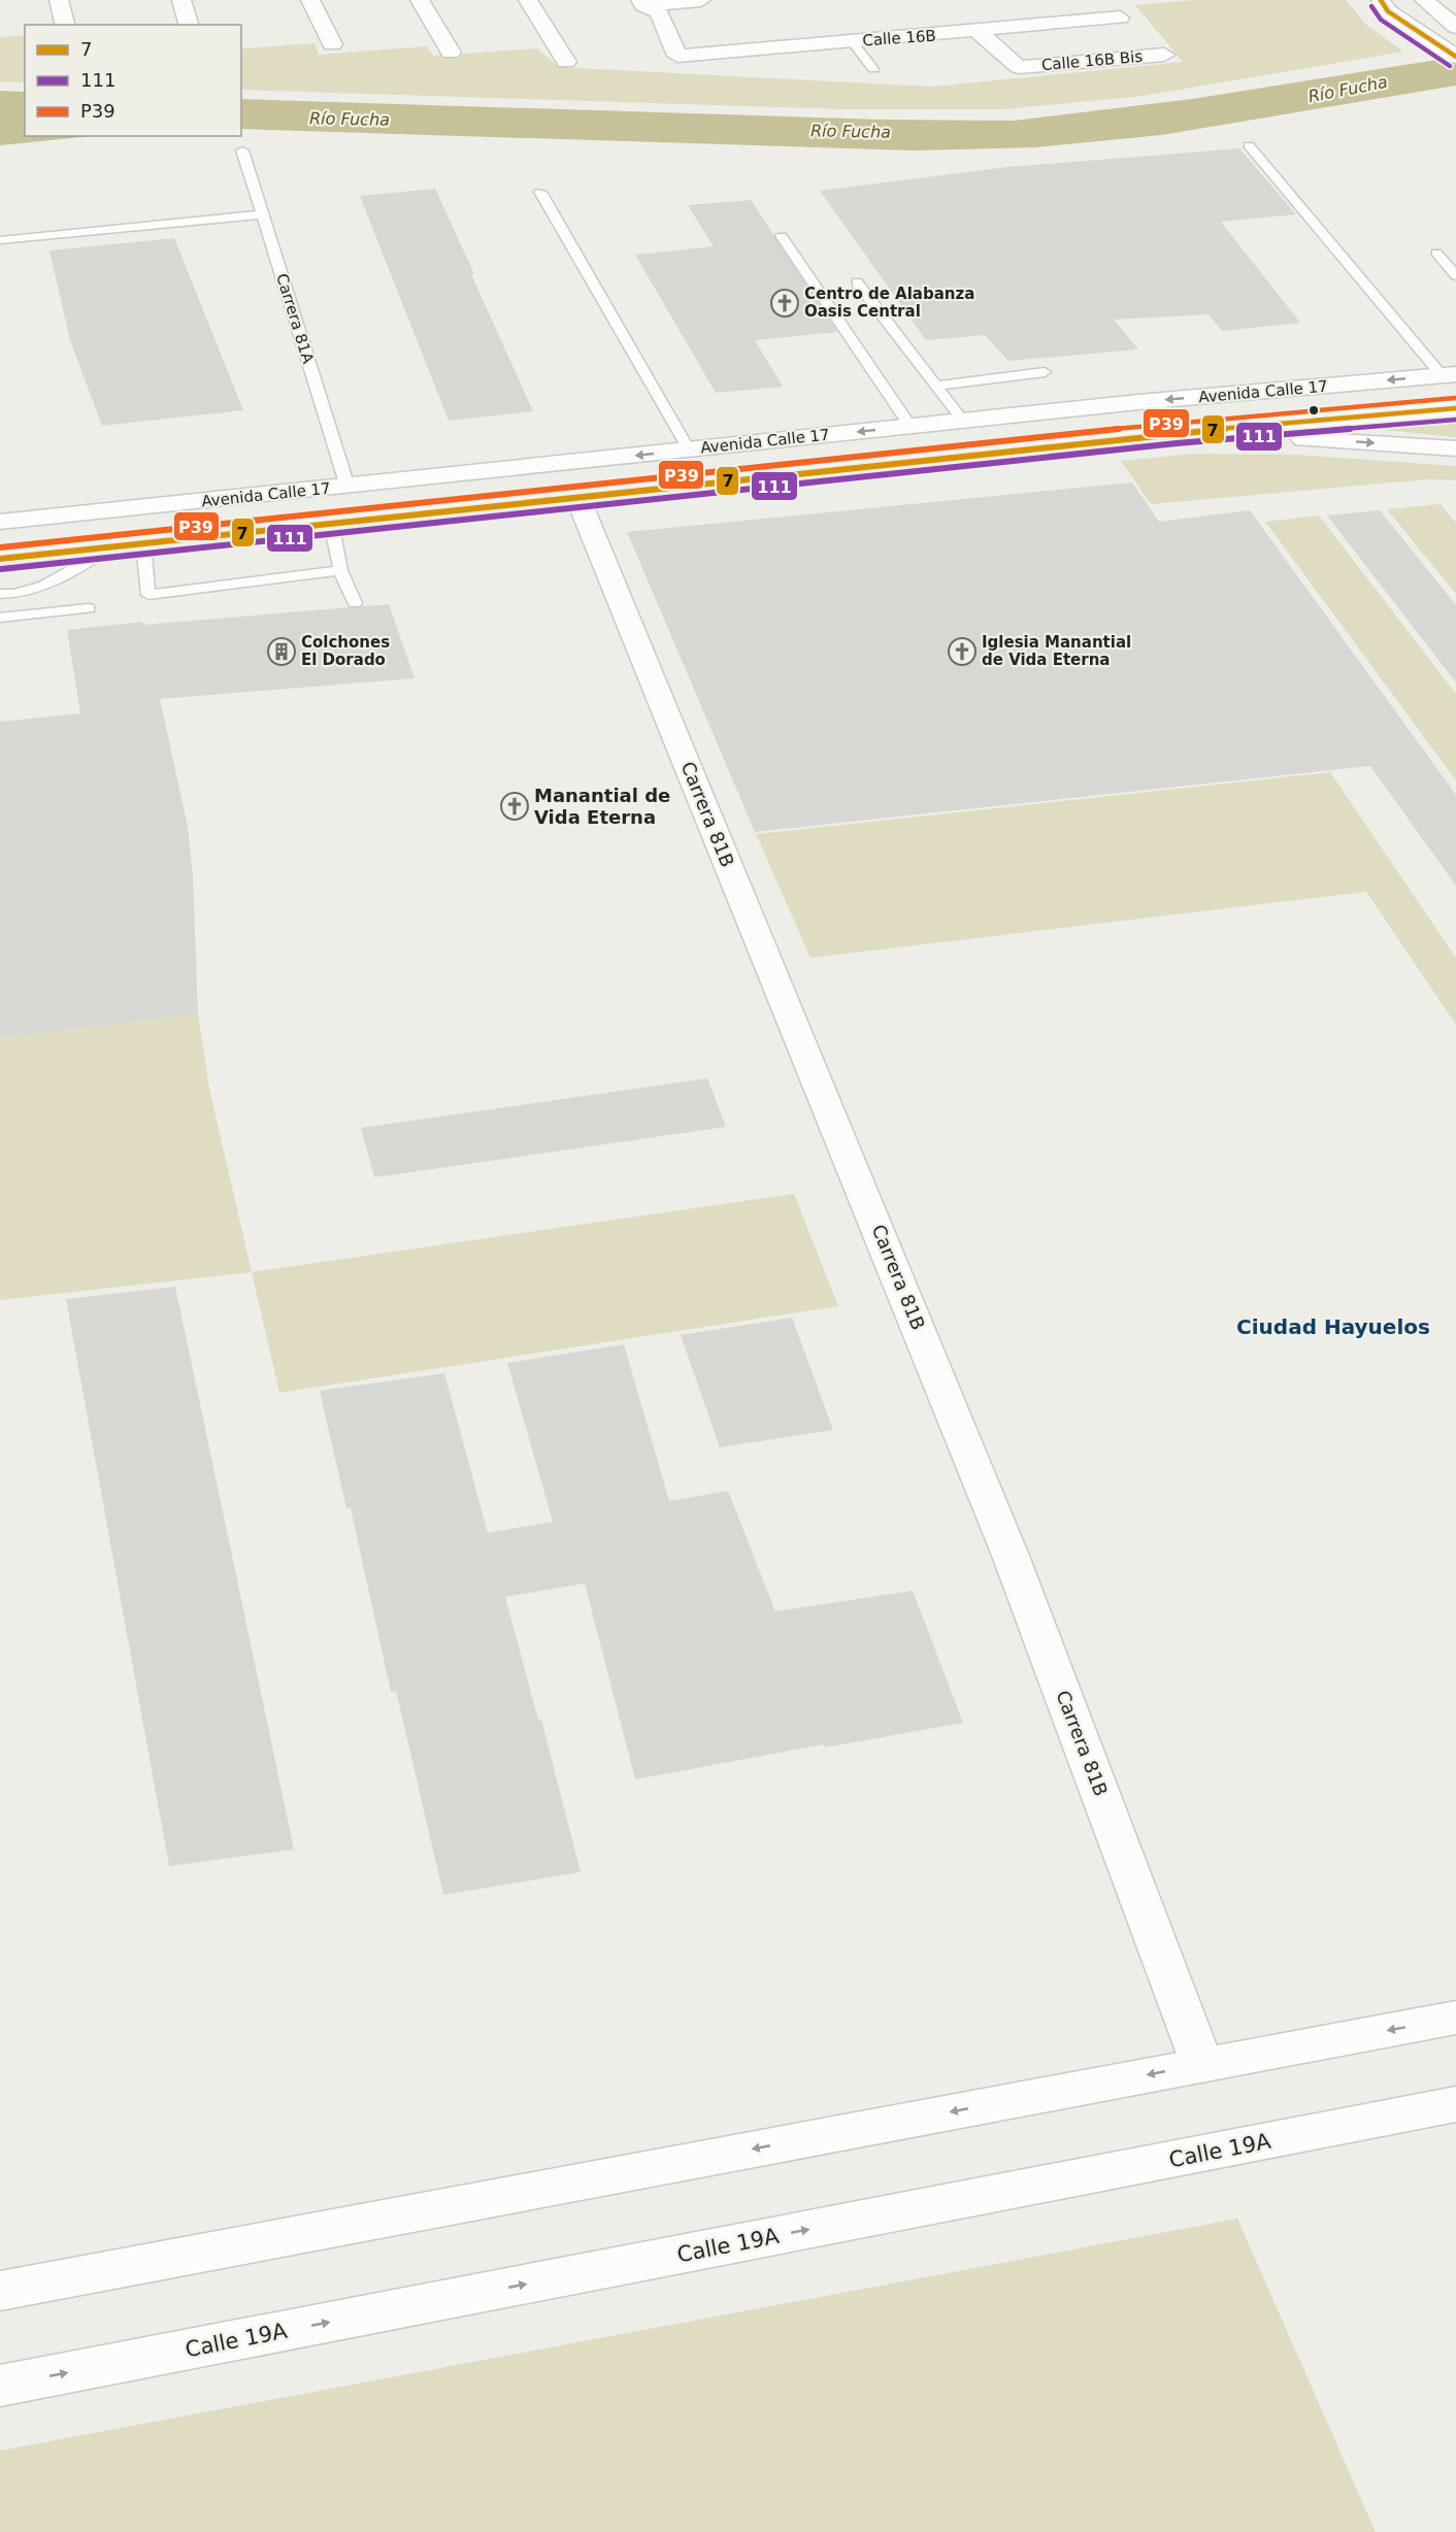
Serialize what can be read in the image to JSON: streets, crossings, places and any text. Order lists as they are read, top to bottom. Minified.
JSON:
{"streets":{"street":["Calle 16B","Calle 16B Bis","Avenida Calle 17","Carrera 81B","Calle 19A"],"lane":["Carrera 81A"]},"crossings":[["Calle 16B","Calle 16B Bis"],["Carrera 81A","Avenida Calle 17"],["Avenida Calle 17","Carrera 81B"]],"districts":["Ciudad Hayuelos"],"water":["Río Fucha"],"places":{"church":["Centro de Alabanza Oasis Central","Iglesia Manantial de Vida Eterna","Manantial de Vida Eterna"],"building":["Colchones El Dorado"]},"lines":["transit line 7","transit line 111","transit line P39"],"legend":["7","111","P39"]}
